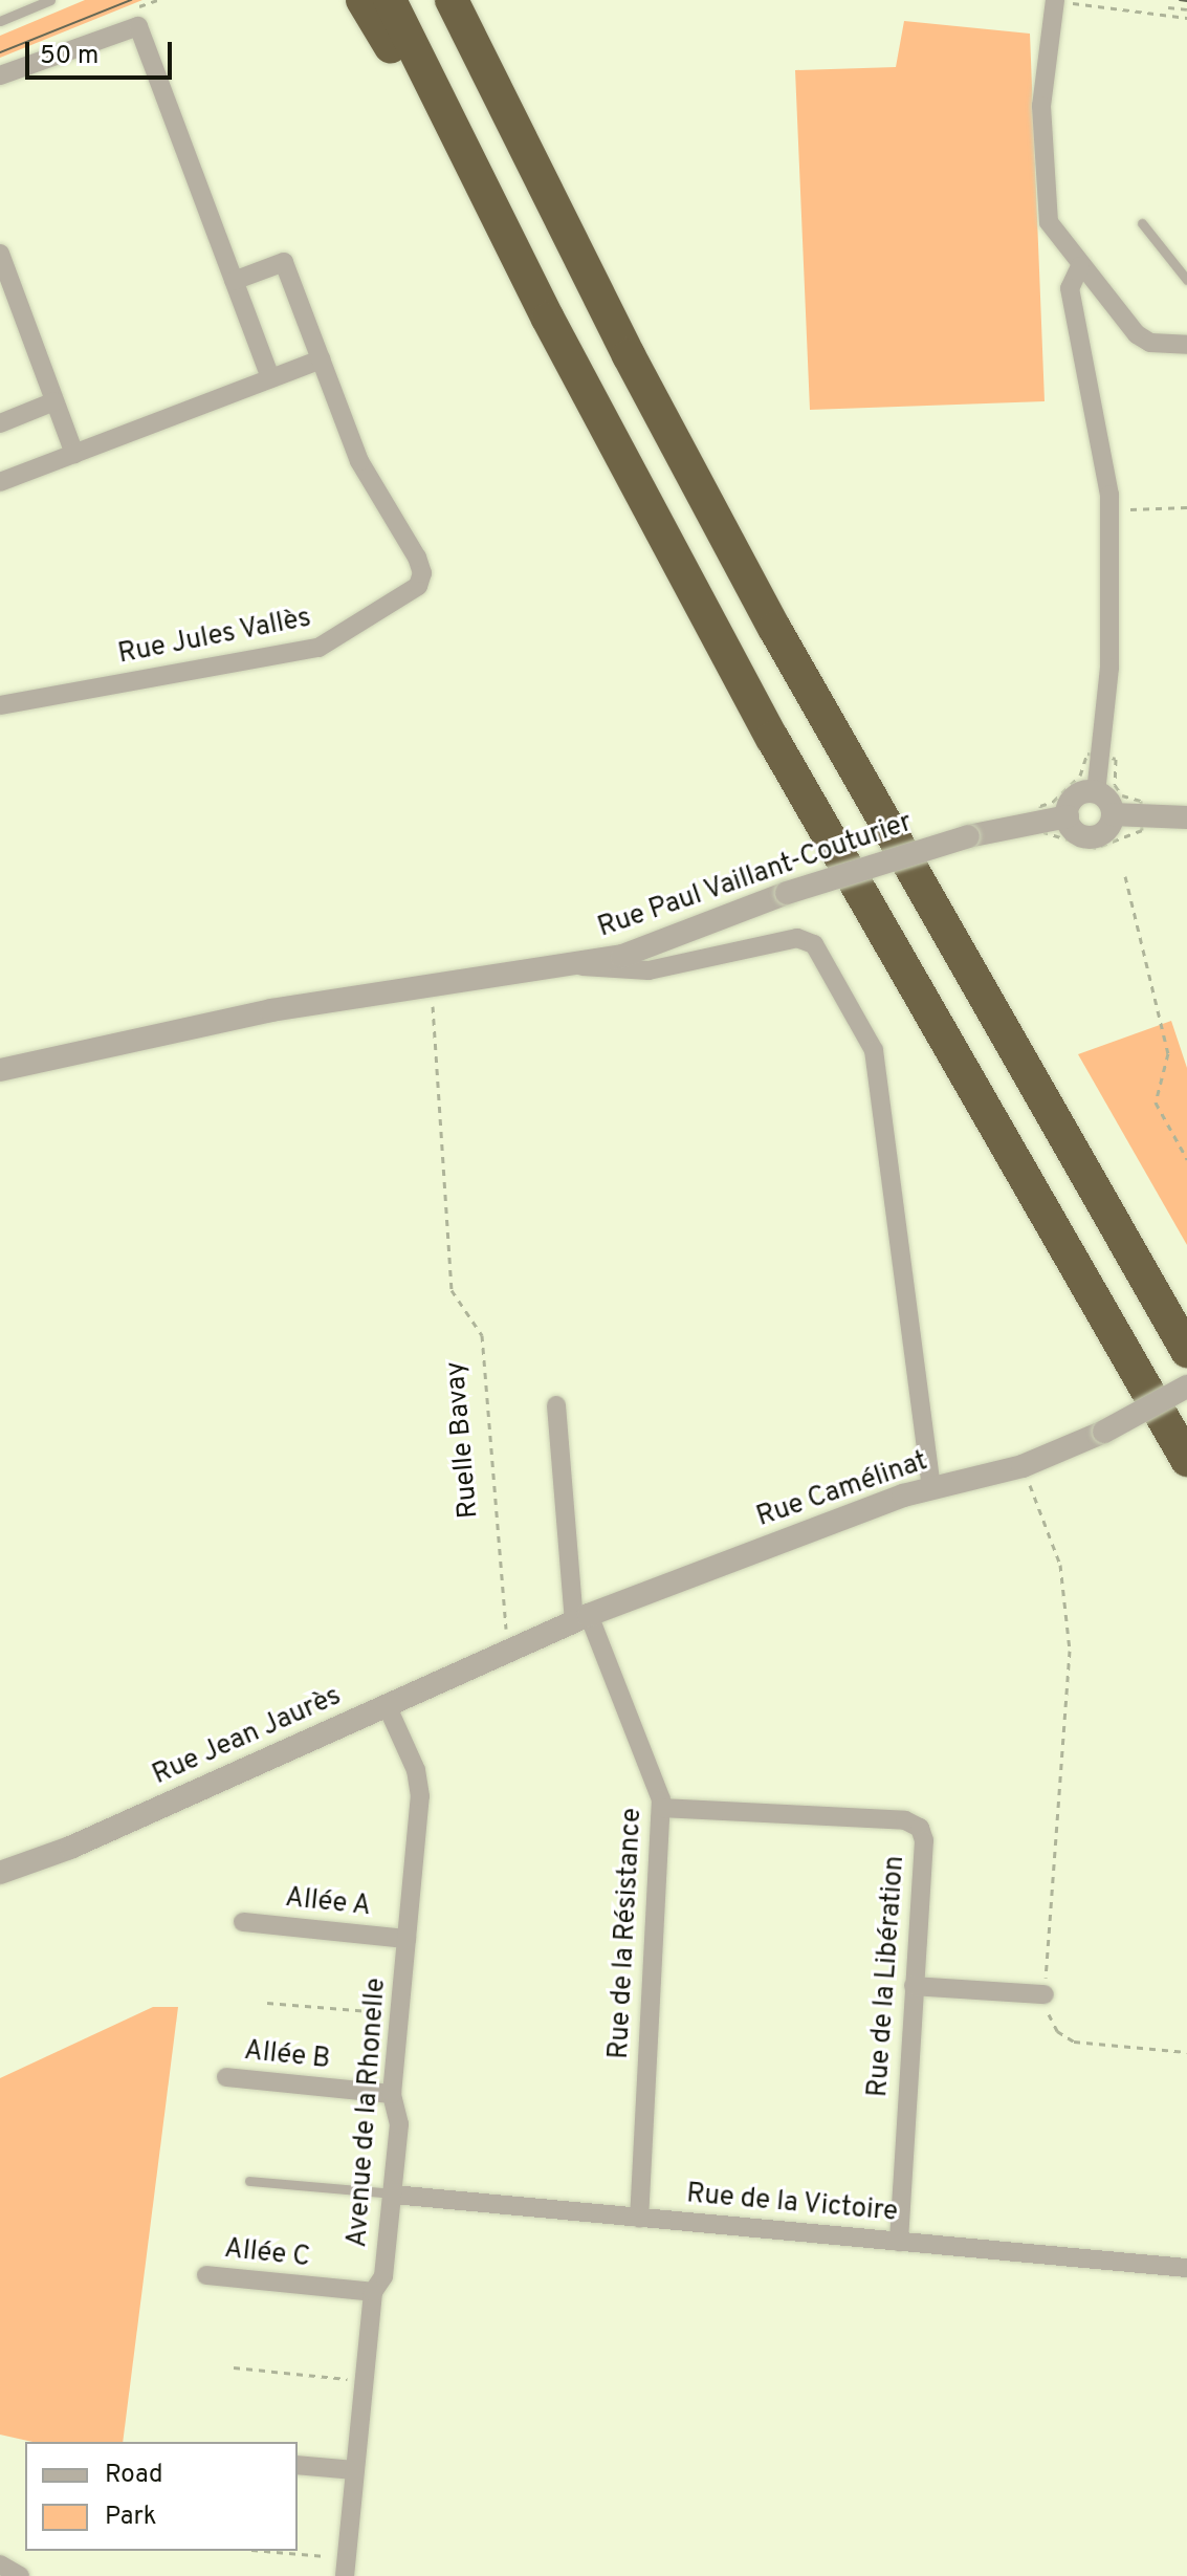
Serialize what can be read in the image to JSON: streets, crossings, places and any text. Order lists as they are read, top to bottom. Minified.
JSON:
{"streets":{"street":["Rue Jules Vallès","Rue Paul Vaillant-Couturier","Rue Camélinat","Rue Jean Jaurès","Allée A","Rue de la Résistance","Rue de la Libération","Allée B","Avenue de la Rhonelle","Rue de la Victoire","Allée C"],"path":["Ruelle Bavay"]},"crossings":[["Rue Paul Vaillant-Couturier","Ruelle Bavay"],["Ruelle Bavay","Rue Camélinat"],["Ruelle Bavay","Rue Jean Jaurès"],["Rue Camélinat","Rue Jean Jaurès"],["Rue Camélinat","Rue de la Résistance"],["Rue Jean Jaurès","Avenue de la Rhonelle"],["Allée A","Avenue de la Rhonelle"],["Rue de la Résistance","Rue de la Libération"],["Rue de la Résistance","Rue de la Victoire"],["Rue de la Libération","Rue de la Victoire"],["Allée B","Avenue de la Rhonelle"],["Avenue de la Rhonelle","Rue de la Victoire"],["Avenue de la Rhonelle","Allée C"]],"legend":["Road","Park"],"scale_bar":"50 m"}
